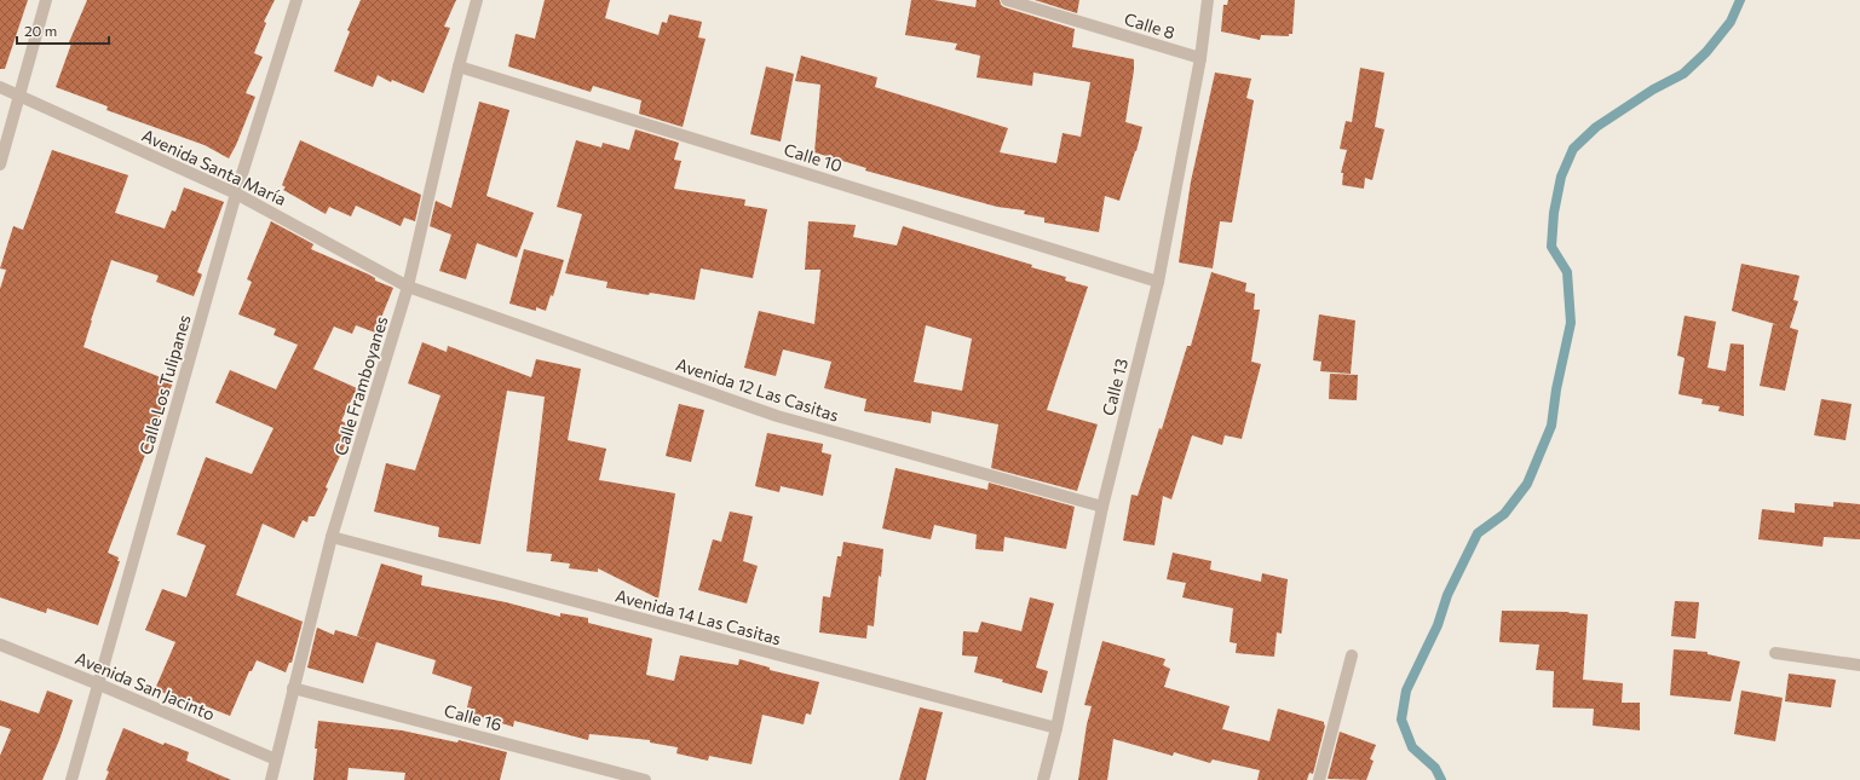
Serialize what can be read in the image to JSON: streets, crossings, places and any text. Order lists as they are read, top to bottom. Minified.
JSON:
{"streets":{"street":["Calle 8","Calle 10","Avenida Santa María","Calle Los Tulipanes","Calle Framboyanes","Calle 13","Avenida 12 Las Casitas","Avenida 14 Las Casitas","Avenida San Jacinto","Calle 16"]},"crossings":[["Calle 8","Calle 13"],["Calle 10","Calle Framboyanes"],["Calle 10","Calle 13"],["Avenida Santa María","Calle Los Tulipanes"],["Avenida Santa María","Calle Framboyanes"],["Avenida Santa María","Avenida 12 Las Casitas"],["Calle Los Tulipanes","Avenida San Jacinto"],["Calle Framboyanes","Avenida 12 Las Casitas"],["Calle Framboyanes","Avenida 14 Las Casitas"],["Calle Framboyanes","Avenida San Jacinto"],["Calle Framboyanes","Calle 16"],["Calle 13","Avenida 12 Las Casitas"],["Calle 13","Avenida 14 Las Casitas"]],"scale_bar":"20 m"}
